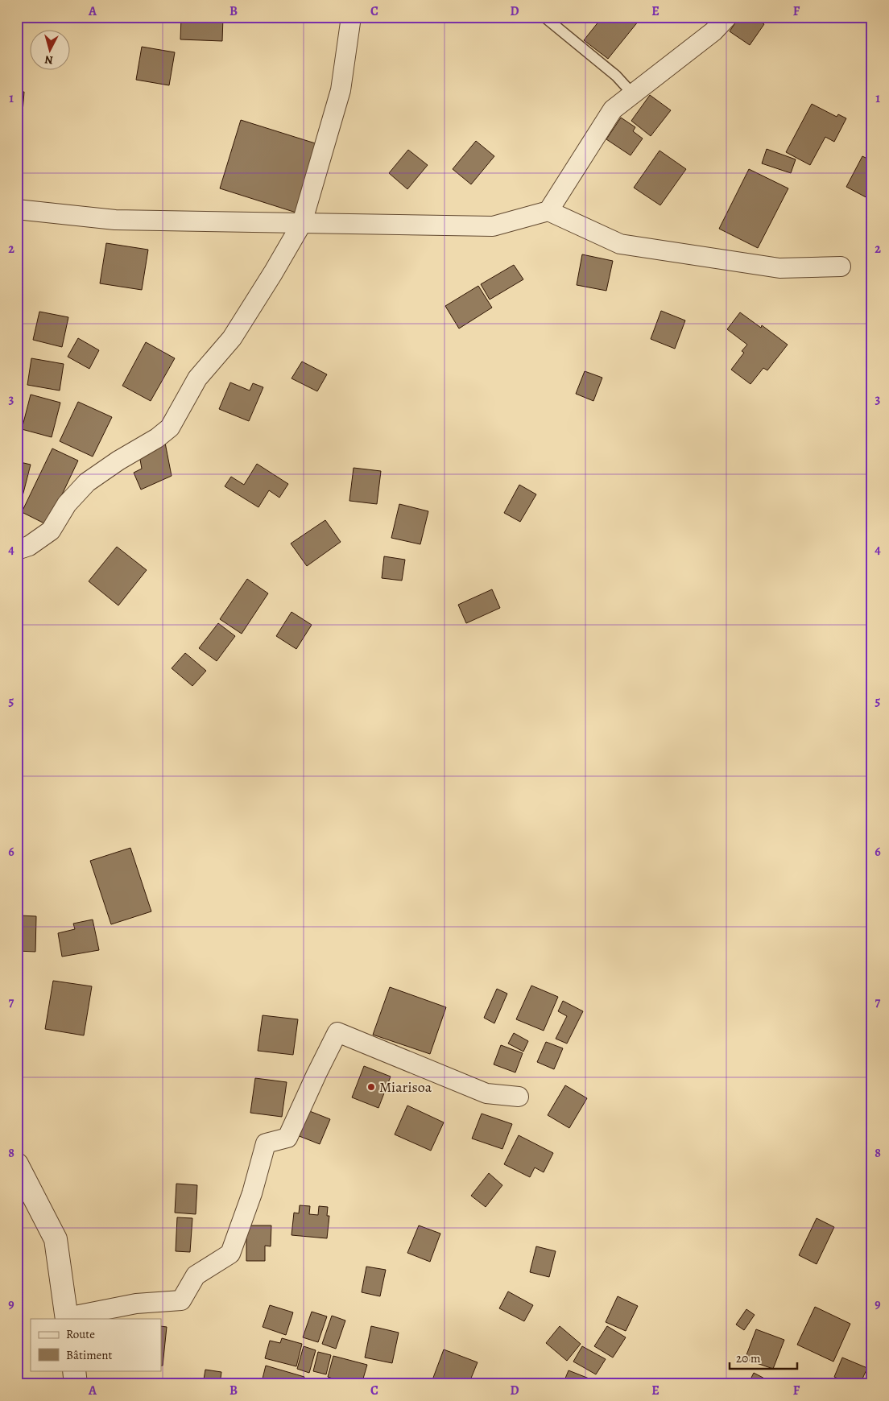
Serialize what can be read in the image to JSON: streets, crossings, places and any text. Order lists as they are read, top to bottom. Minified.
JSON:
{"places":["Miarisoa"],"legend":["Route","Bâtiment"],"scale_bar":"20 m","north":"bottom","grid":{"columns":["A","B","C","D","E","F"],"rows":["1","2","3","4","5","6","7","8","9"]}}
